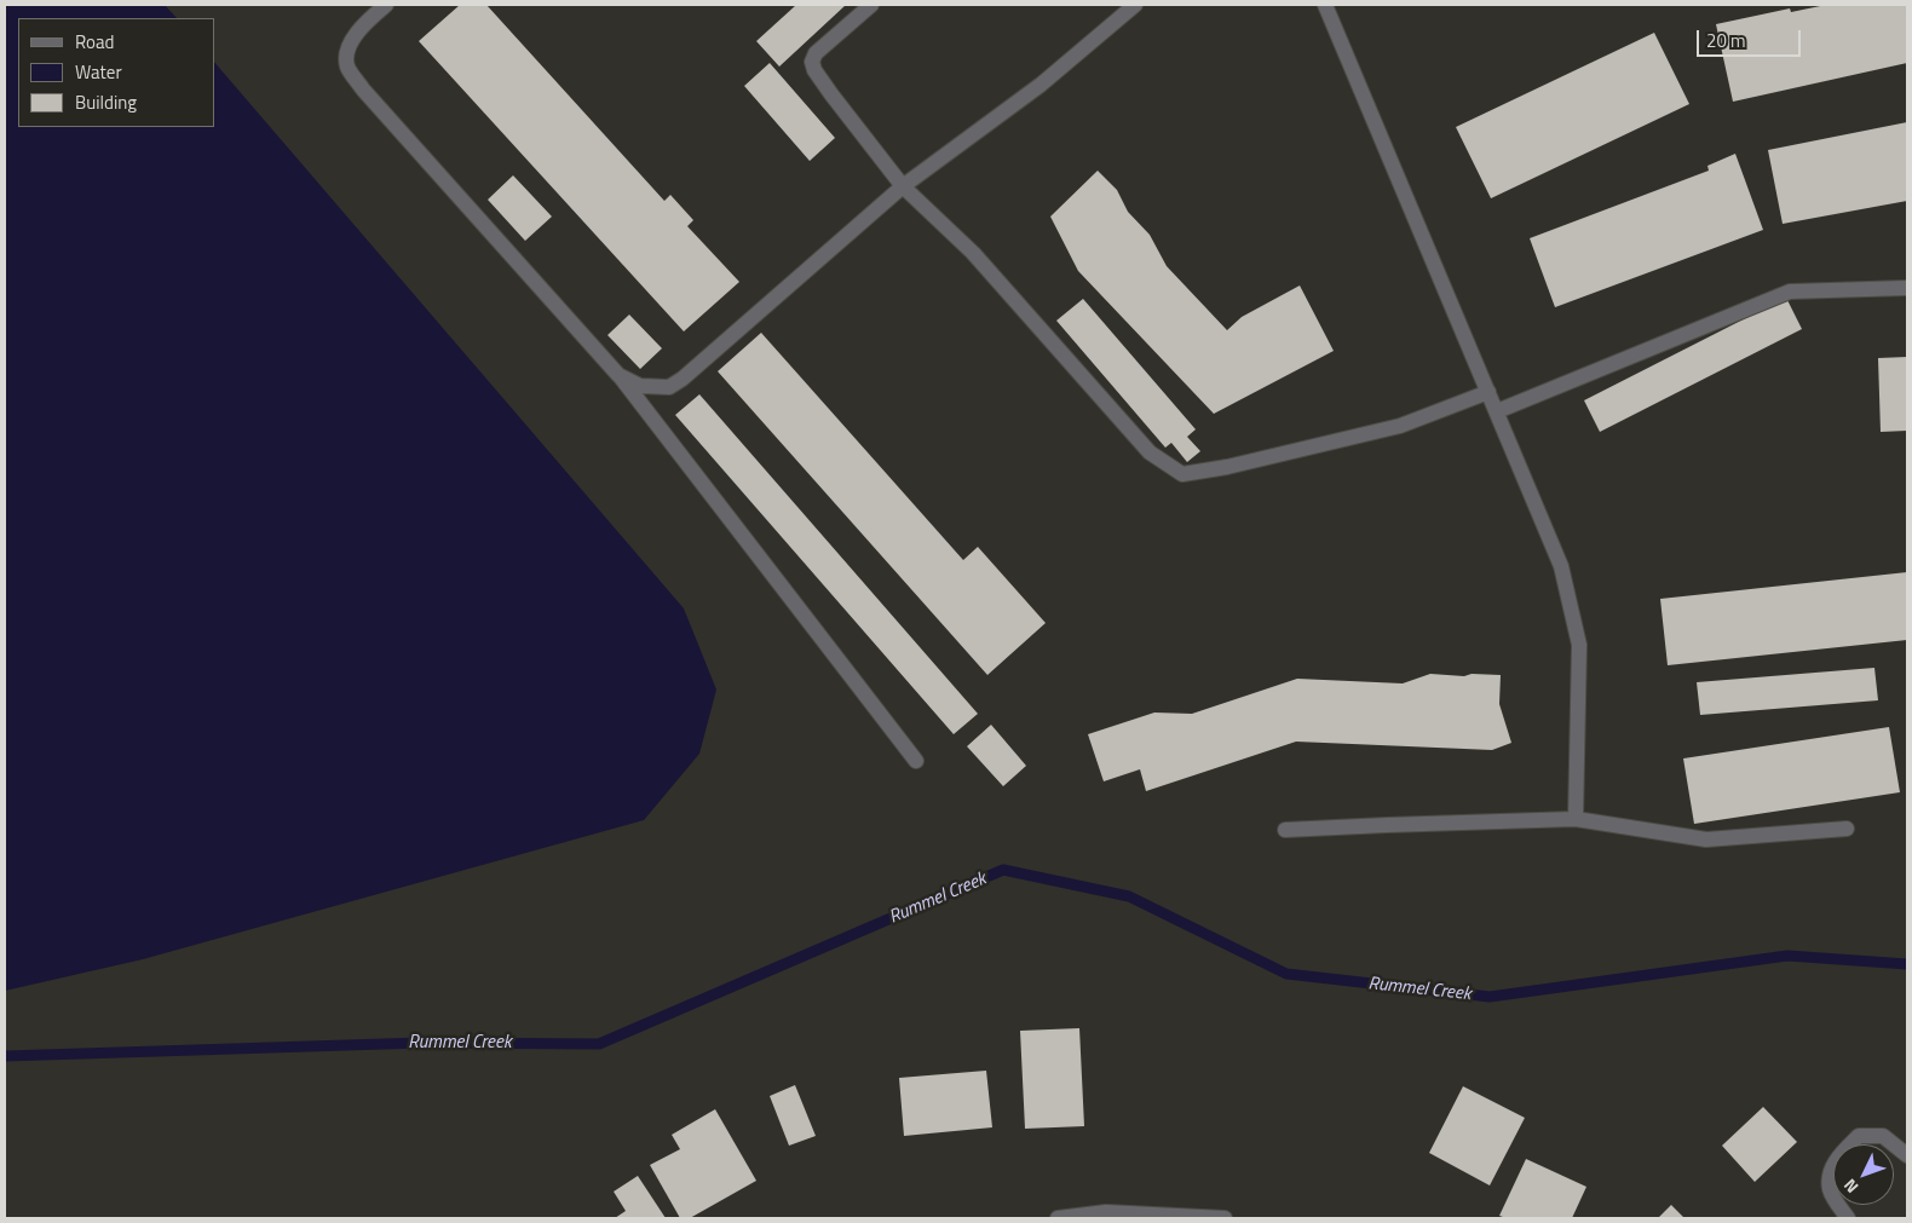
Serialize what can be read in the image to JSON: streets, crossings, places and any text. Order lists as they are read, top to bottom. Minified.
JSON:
{"water":["Rummel Creek"],"legend":["Road","Water","Building"],"scale_bar":"20 m","north":"bottom left"}
